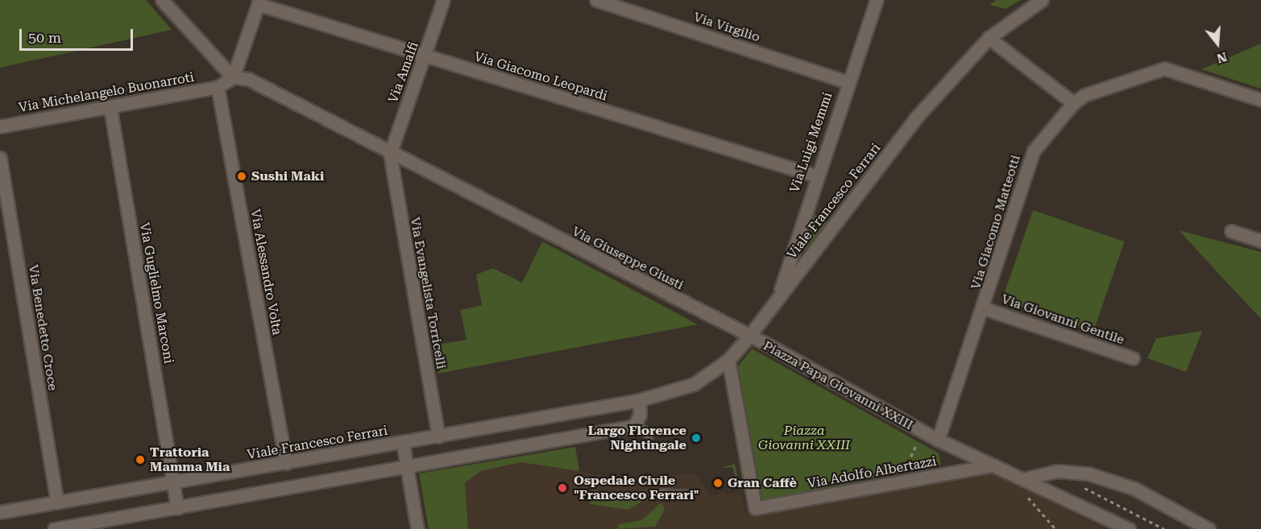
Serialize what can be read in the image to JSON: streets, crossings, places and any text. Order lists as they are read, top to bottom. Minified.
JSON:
{"streets":{"street":["Via Virgilio","Via Amalfi","Via Giacomo Leopardi","Via Michelangelo Buonarroti","Via Luigi Memmi","Viale Francesco Ferrari","Via Giacomo Matteotti","Via Giuseppe Giusti","Via Alessandro Volta","Via Guglielmo Marconi","Via Evangelista Torricelli","Via Giovanni Gentile","Via Benedetto Croce","Via Adolfo Albertazzi"],"path":["Piazza Papa Giovanni XXIII"]},"crossings":[["Via Virgilio","Via Luigi Memmi"],["Via Amalfi","Via Giacomo Leopardi"],["Via Amalfi","Via Giuseppe Giusti"],["Via Amalfi","Via Evangelista Torricelli"],["Via Giacomo Leopardi","Via Luigi Memmi"],["Via Michelangelo Buonarroti","Via Alessandro Volta"],["Via Michelangelo Buonarroti","Via Guglielmo Marconi"],["Via Luigi Memmi","Viale Francesco Ferrari"],["Viale Francesco Ferrari","Via Giuseppe Giusti"],["Viale Francesco Ferrari","Via Alessandro Volta"],["Viale Francesco Ferrari","Via Guglielmo Marconi"],["Viale Francesco Ferrari","Via Evangelista Torricelli"],["Viale Francesco Ferrari","Via Benedetto Croce"],["Viale Francesco Ferrari","Via Adolfo Albertazzi"],["Via Giacomo Matteotti","Via Giuseppe Giusti"],["Via Giacomo Matteotti","Via Giovanni Gentile"],["Via Giuseppe Giusti","Via Evangelista Torricelli"],["Via Giuseppe Giusti","Via Adolfo Albertazzi"]],"parks":["Piazza Giovanni XXIII"],"places":["Sushi Maki","Largo Florence Nightingale","Trattoria Mamma Mia","Gran Caffè","Ospedale Civile \"Francesco Ferrari\""],"scale_bar":"50 m","north":"bottom"}
